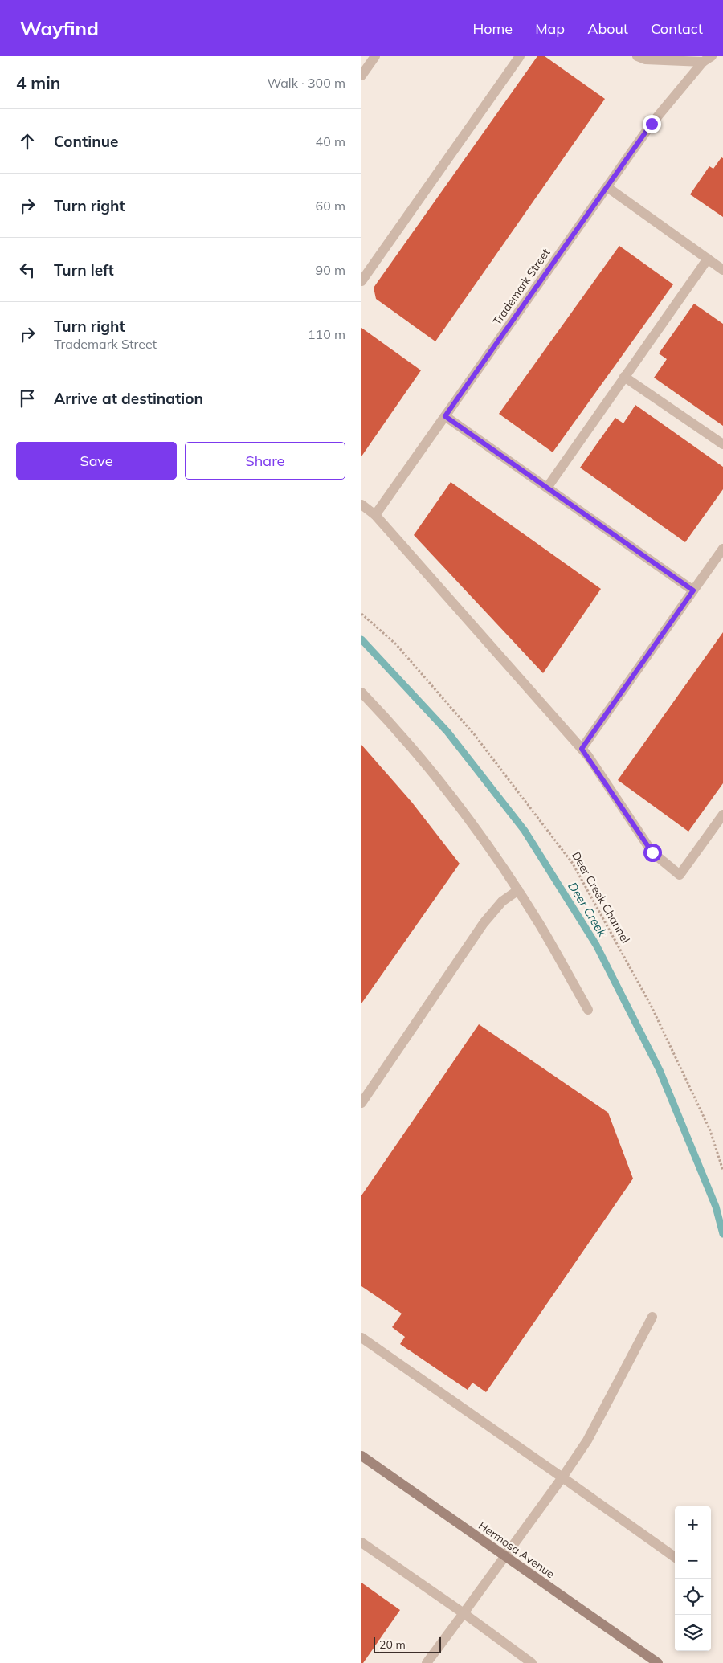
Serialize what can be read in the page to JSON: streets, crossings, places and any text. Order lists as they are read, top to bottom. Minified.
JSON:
{"streets":{"street":["Trademark Street","Hermosa Avenue"],"path":["Deer Creek Channel"]},"water":["Deer Creek"],"scale_bar":"20 m","page":{"header":"Wayfind","nav":["Home","Map","About","Contact"],"heading":["4 min","Walk · 300 m"],"list":[["Continue","40 m"],["Turn right","60 m"],["Turn left","90 m"],["Turn right","Trademark Street","110 m"],"Arrive at destination"],"buttons":["Save","Share"],"map_buttons":["+","−"],"scale":"20 m"}}
